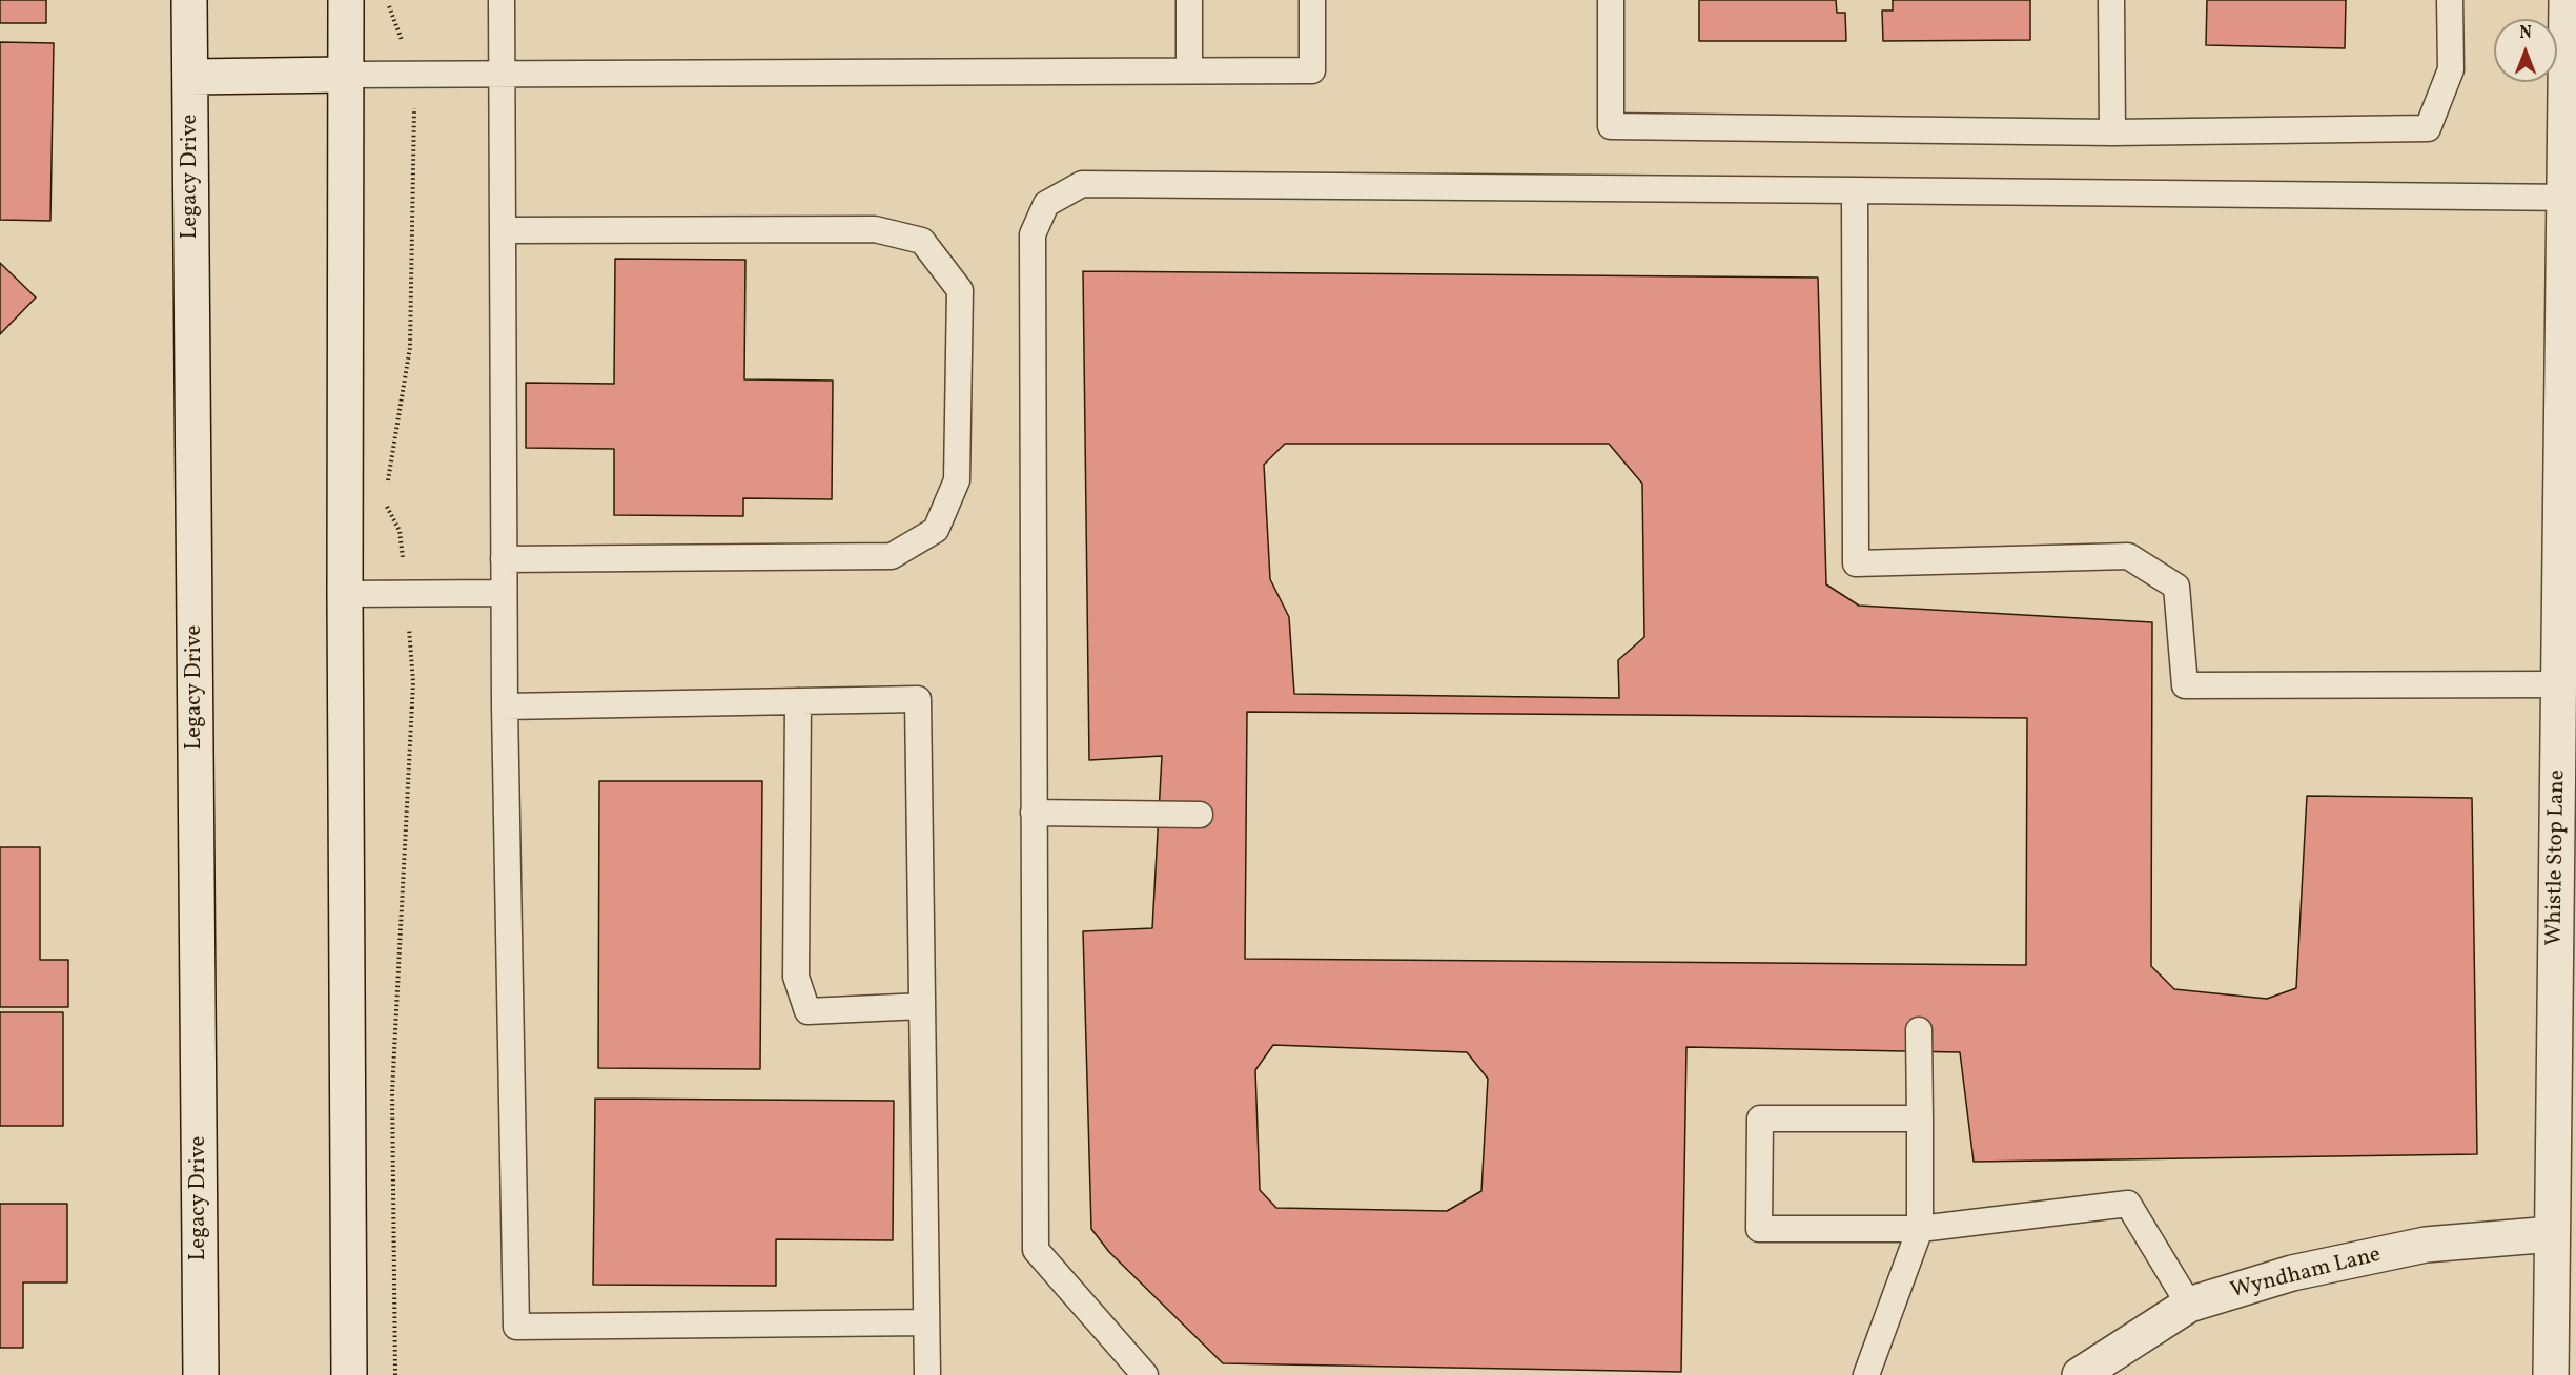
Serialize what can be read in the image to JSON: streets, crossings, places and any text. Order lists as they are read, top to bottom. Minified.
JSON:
{"streets":{"main road":["Legacy Drive","Whistle Stop Lane","Wyndham Lane"]},"crossings":[["Whistle Stop Lane","Wyndham Lane"]],"north":"top"}
